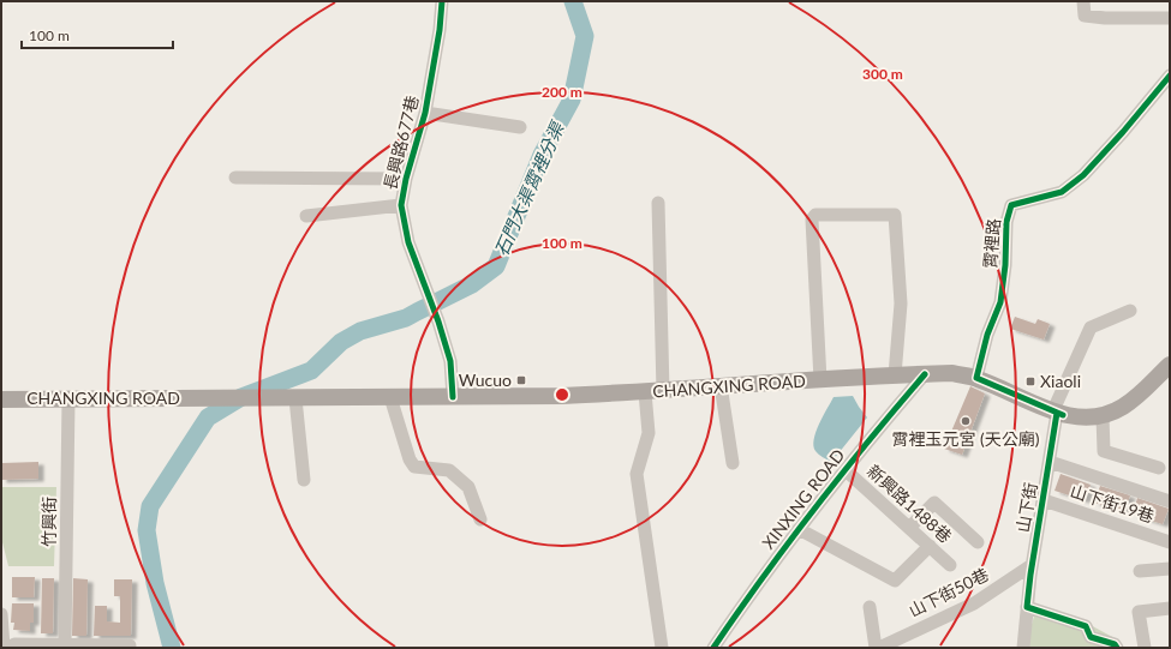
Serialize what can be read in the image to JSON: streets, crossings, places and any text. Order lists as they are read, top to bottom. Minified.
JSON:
{"streets":{"main road":["CHANGXING ROAD"],"street":["長興路677巷","霄裡路","XINXING ROAD","新興路1488巷","山下街19巷","山下街","竹興街","山下街50巷"]},"crossings":[["長興路677巷","CHANGXING ROAD"],["霄裡路","CHANGXING ROAD"],["CHANGXING ROAD","XINXING ROAD"],["CHANGXING ROAD","山下街"],["CHANGXING ROAD","竹興街"],["XINXING ROAD","新興路1488巷"],["山下街19巷","山下街"],["山下街","山下街50巷"]],"water":["石門大渠霄裡分渠"],"places":{"transit":["Wucuo","Xiaoli"],"other":["霄裡玉元宮 (天公廟)"]},"scale_bar":"100 m","rings":["300 m","200 m","100 m"]}
